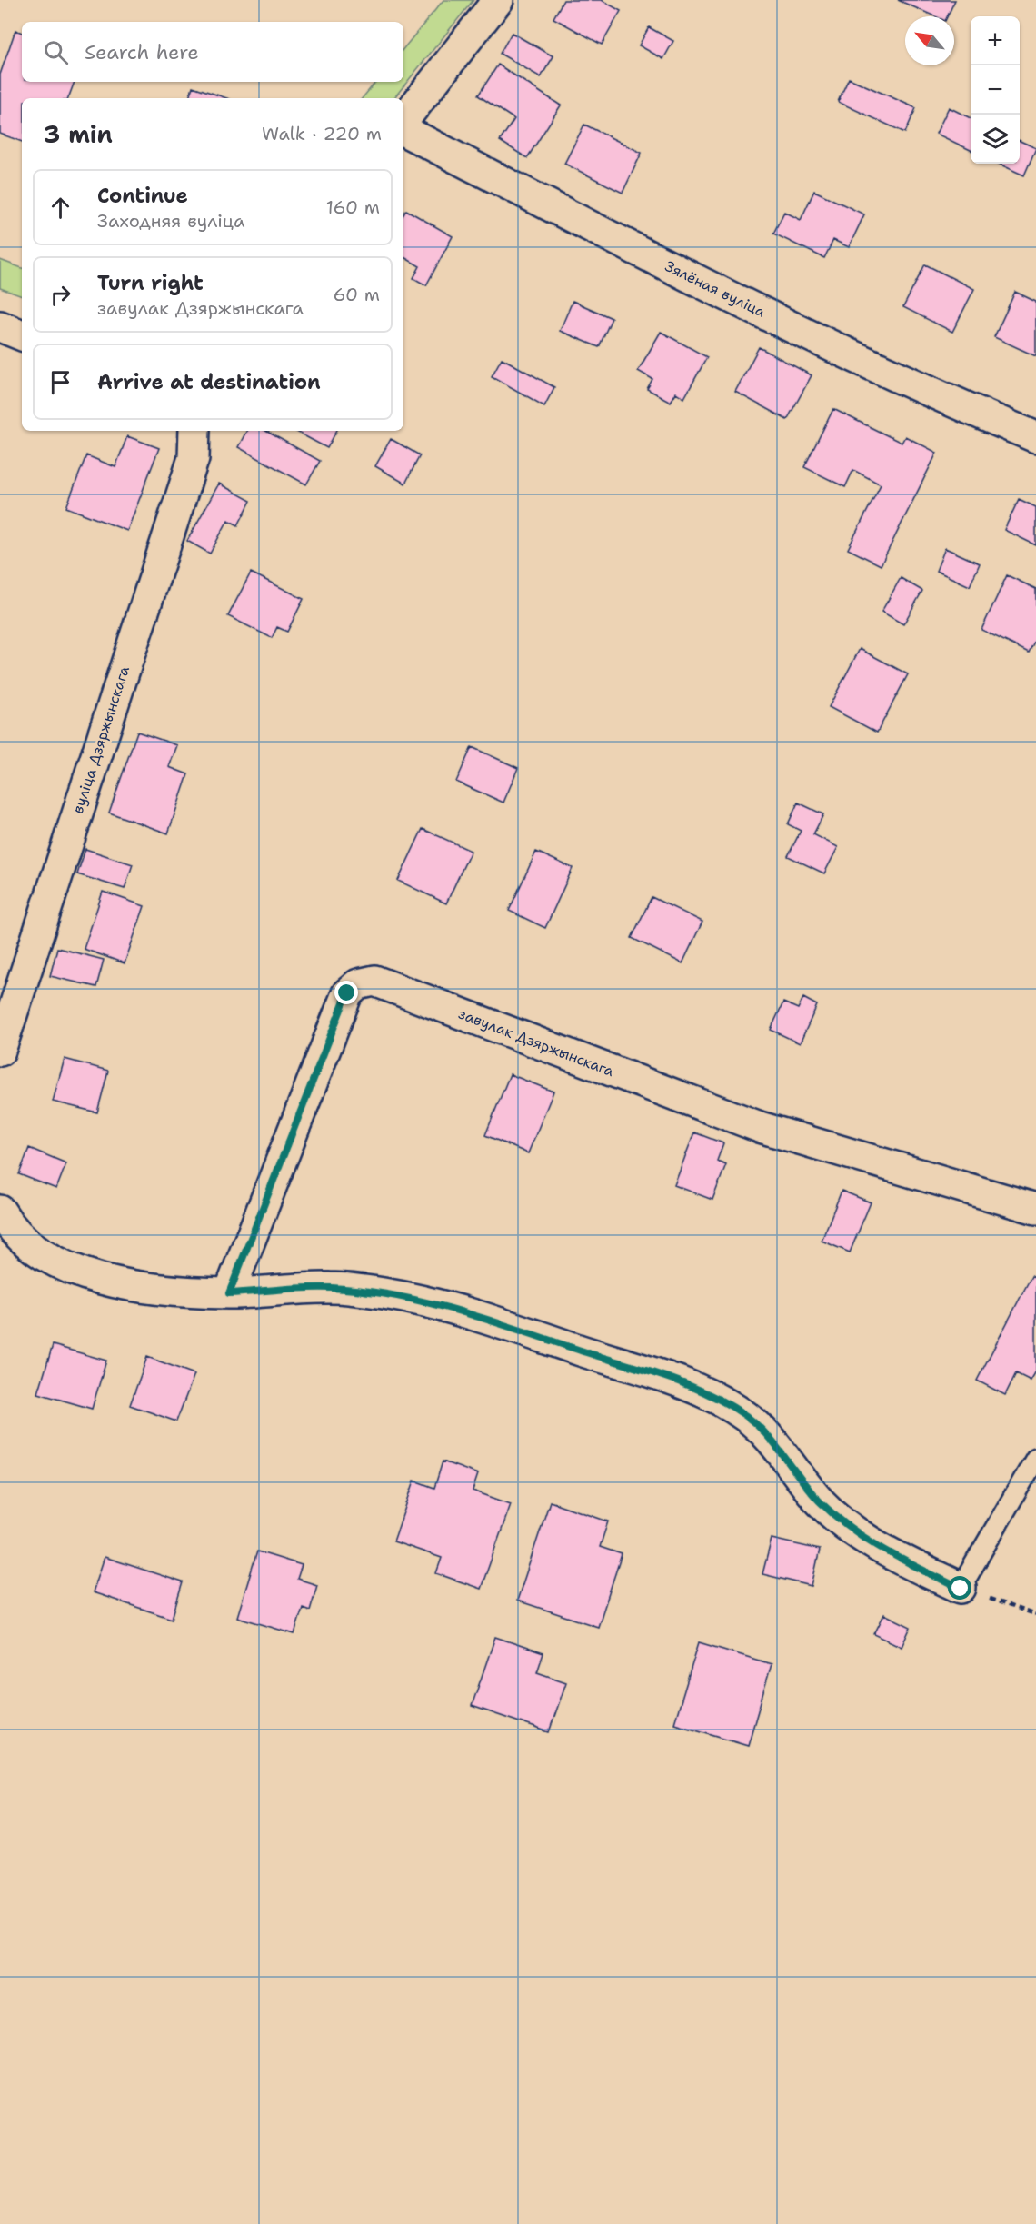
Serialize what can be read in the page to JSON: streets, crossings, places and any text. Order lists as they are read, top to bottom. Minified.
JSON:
{"streets":{"street":["Зялёная вуліца","вуліца Дзяржынскага","завулак Дзяржынскага"]},"north":"top left","page":{"map_buttons":["+","−"],"search":"Search here","heading":["3 min","Walk · 220 m"],"list":[["Continue","Заходняя вуліца","160 m"],["Turn right","завулак Дзяржынскага","60 m"],"Arrive at destination"]}}
